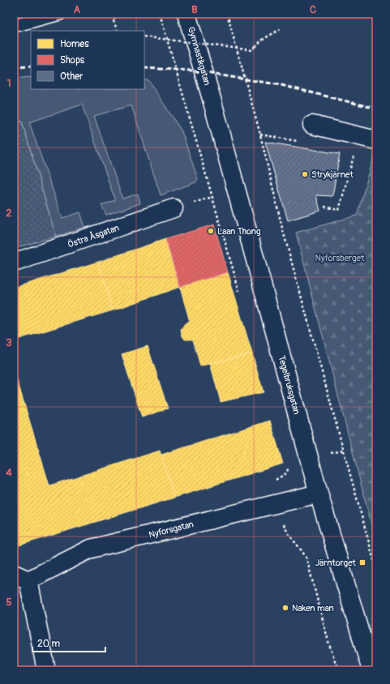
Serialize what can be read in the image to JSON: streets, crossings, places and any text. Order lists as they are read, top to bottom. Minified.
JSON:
{"streets":{"street":["Gymnastikgatan","Östra Åsgatan","Tegelbruksgatan","Nyforsgatan"]},"crossings":[["Gymnastikgatan","Tegelbruksgatan"],["Tegelbruksgatan","Nyforsgatan"]],"parks":["Nyforsberget"],"places":{"other":["Strykjärnet","Laan Thong","Naken man"],"transit":["Järntorget"]},"legend":["Homes","Shops","Other"],"scale_bar":"20 m","grid":{"columns":["A","B","C"],"rows":["1","2","3","4","5"]}}
